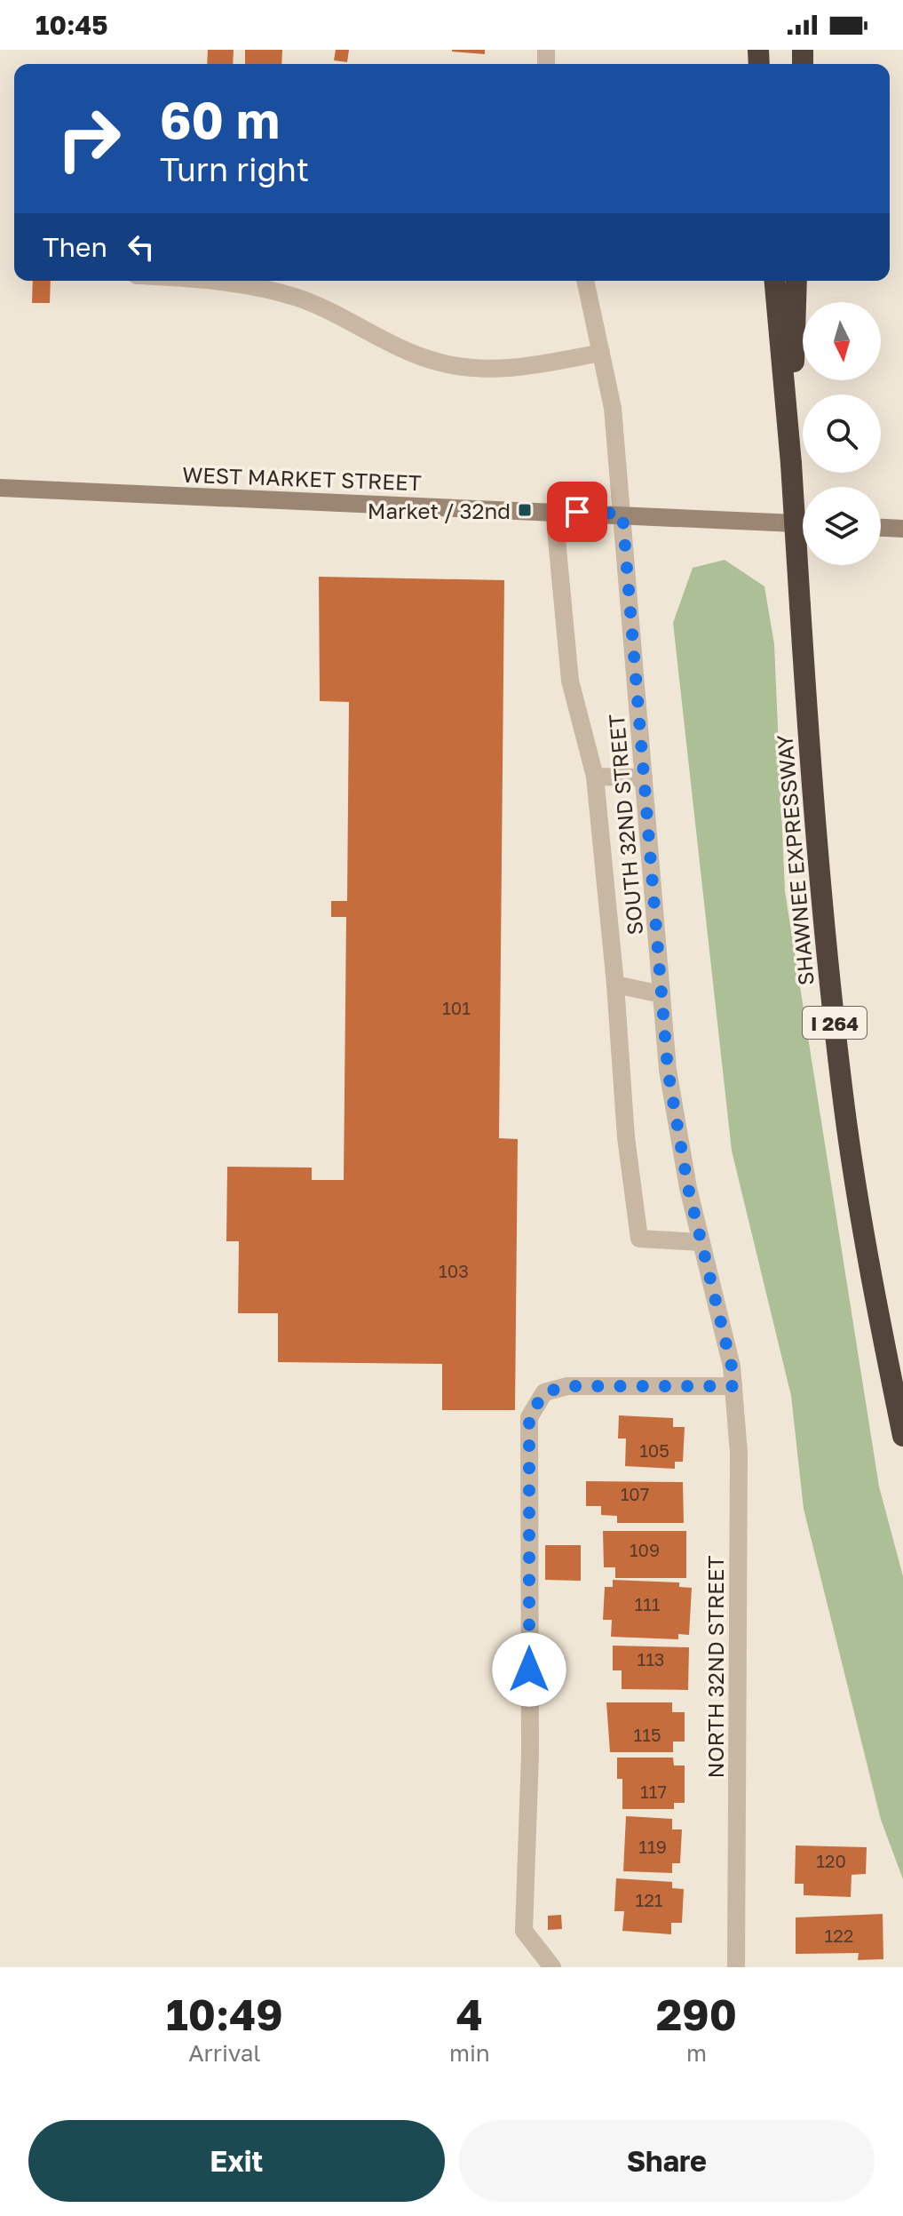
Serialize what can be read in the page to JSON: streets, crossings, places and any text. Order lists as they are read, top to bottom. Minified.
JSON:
{"streets":{"highway":["SHAWNEE EXPRESSWAY","I 264"],"street":["WEST MARKET STREET","SOUTH 32ND STREET","NORTH 32ND STREET"]},"crossings":[["WEST MARKET STREET","SOUTH 32ND STREET"],["SOUTH 32ND STREET","NORTH 32ND STREET"]],"places":{"transit":["Market / 32nd"]},"house_numbers":["101","103","105","107","109","111","113","115","117","119","120","121","122"],"north":"bottom","page":{"status":"10:45","turn":["60 m","Turn right"],"then":"Then","eta":["10:49","Arrival","4","min","290","m"],"buttons":["Exit","Share"]}}
